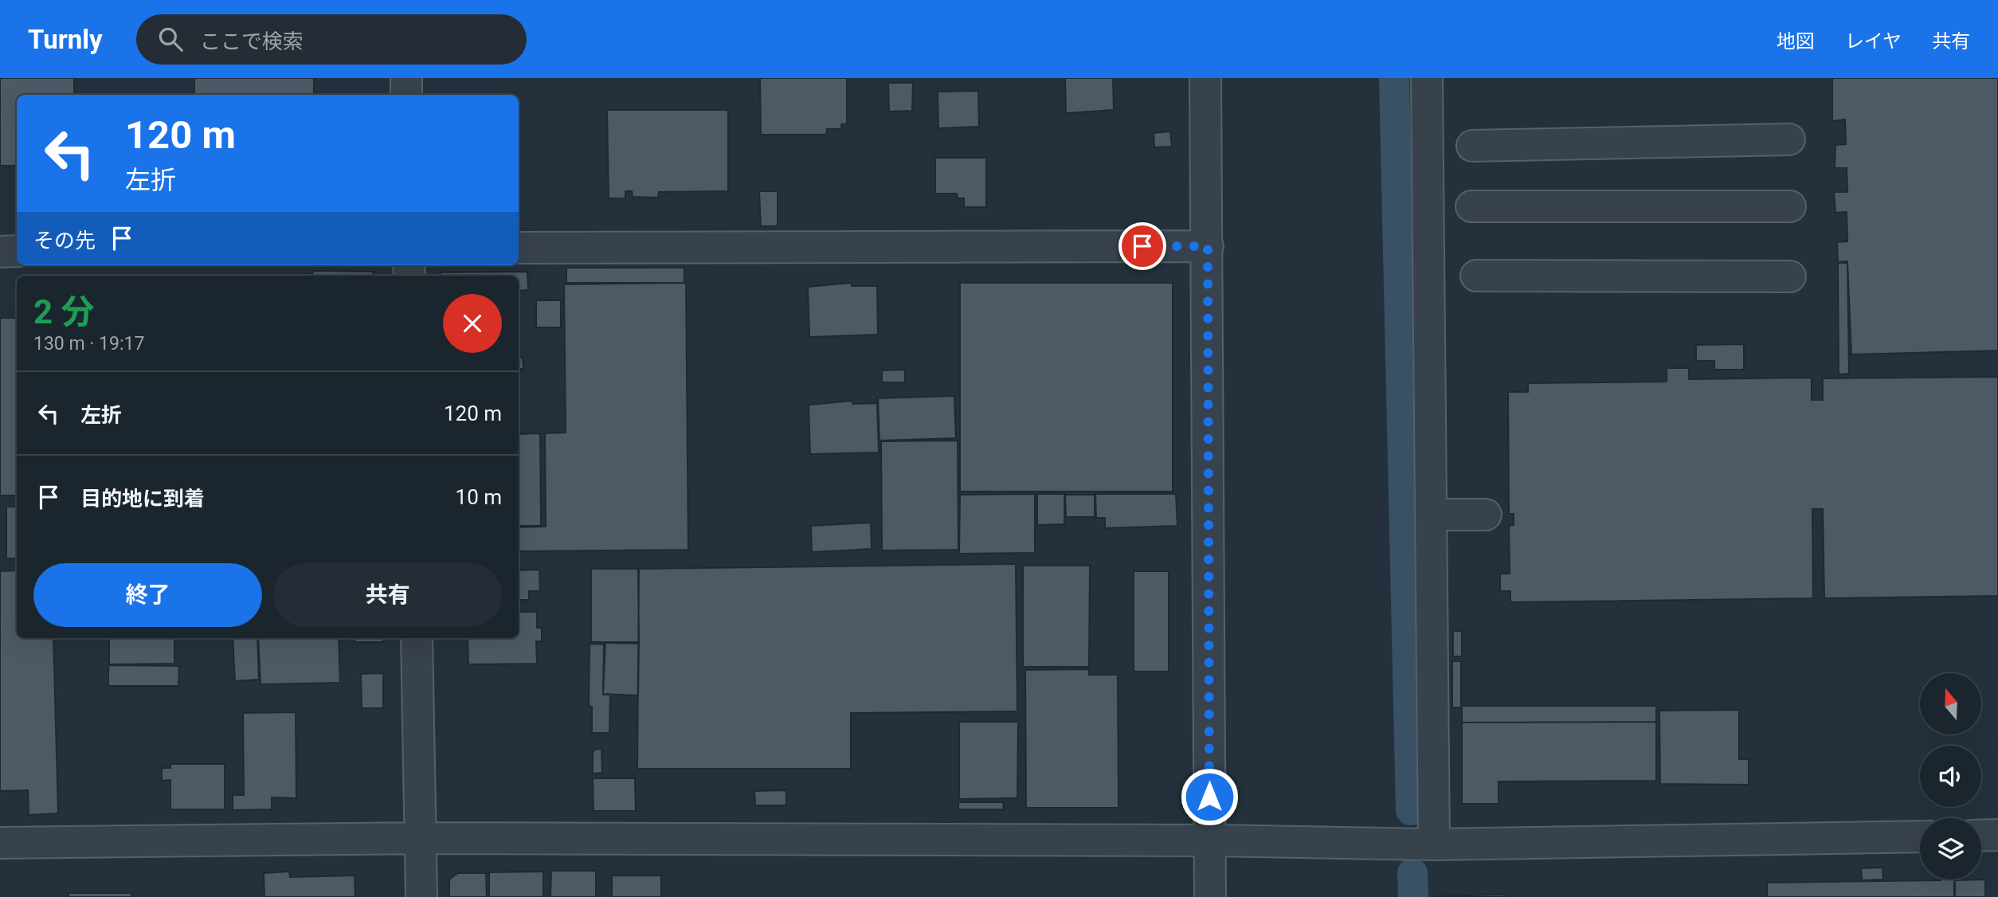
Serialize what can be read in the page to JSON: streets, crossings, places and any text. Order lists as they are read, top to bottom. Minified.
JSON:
{"north":"top","page":{"header":"Turnly","search":"ここで検索","nav":["地図","レイヤ","共有"],"turn":["120 m","左折"],"then":"その先","heading":["2 分","130 m · 19:17"],"list":[{"name":"左折","value":"120 m"},{"name":"目的地に到着","value":"10 m"}],"buttons":["終了","共有"]}}
